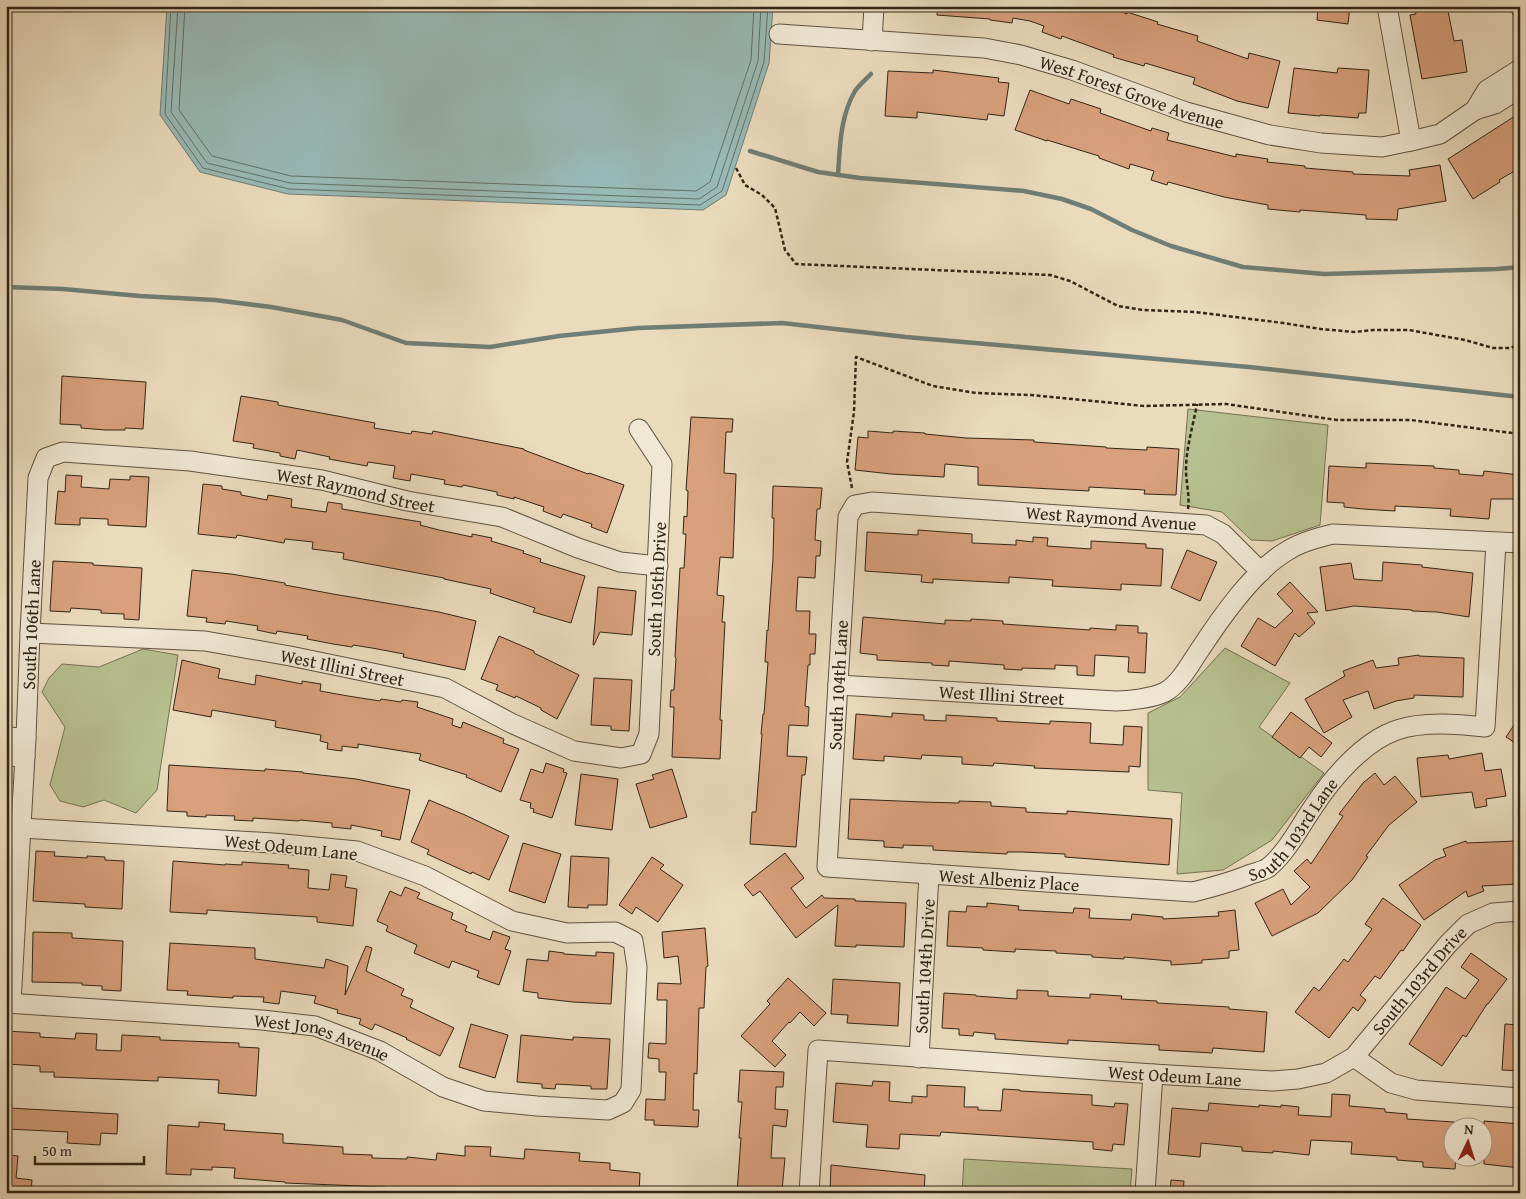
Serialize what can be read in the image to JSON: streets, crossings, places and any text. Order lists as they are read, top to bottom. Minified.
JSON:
{"streets":{"street":["West Forest Grove Avenue","West Raymond Street","West Raymond Avenue","South 105th Drive","South 106th Lane","West Illini Street","South 104th Lane","South 103rd Lane","West Odeum Lane","West Albeniz Place","South 104th Drive","South 103rd Drive","West Jones Avenue"]},"crossings":[["West Raymond Street","South 105th Drive"],["West Raymond Street","South 106th Lane"],["West Raymond Avenue","West Illini Street"],["West Raymond Avenue","South 104th Lane"],["South 105th Drive","West Illini Street"],["South 106th Lane","West Illini Street"],["South 106th Lane","West Odeum Lane"],["South 106th Lane","West Jones Avenue"],["West Illini Street","South 104th Lane"],["South 104th Lane","West Albeniz Place"],["South 103rd Lane","West Albeniz Place"],["West Odeum Lane","South 104th Drive"],["West Odeum Lane","South 103rd Drive"],["West Odeum Lane","West Jones Avenue"],["West Albeniz Place","South 104th Drive"]],"scale_bar":"50 m","north":"top"}
